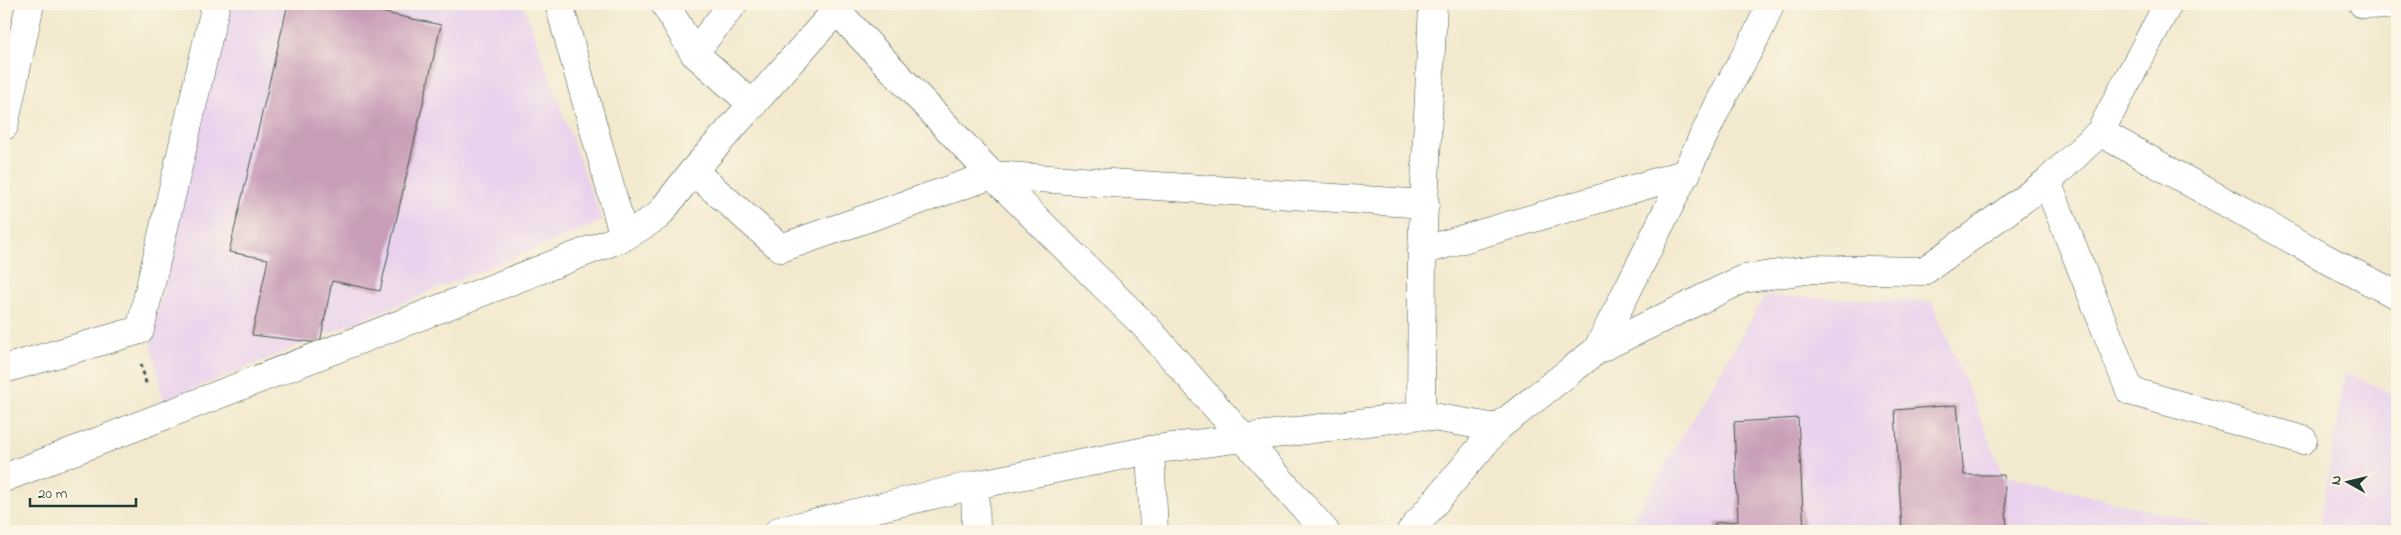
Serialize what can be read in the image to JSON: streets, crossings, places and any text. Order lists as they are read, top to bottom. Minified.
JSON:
{"scale_bar":"20 m","north":"left"}
